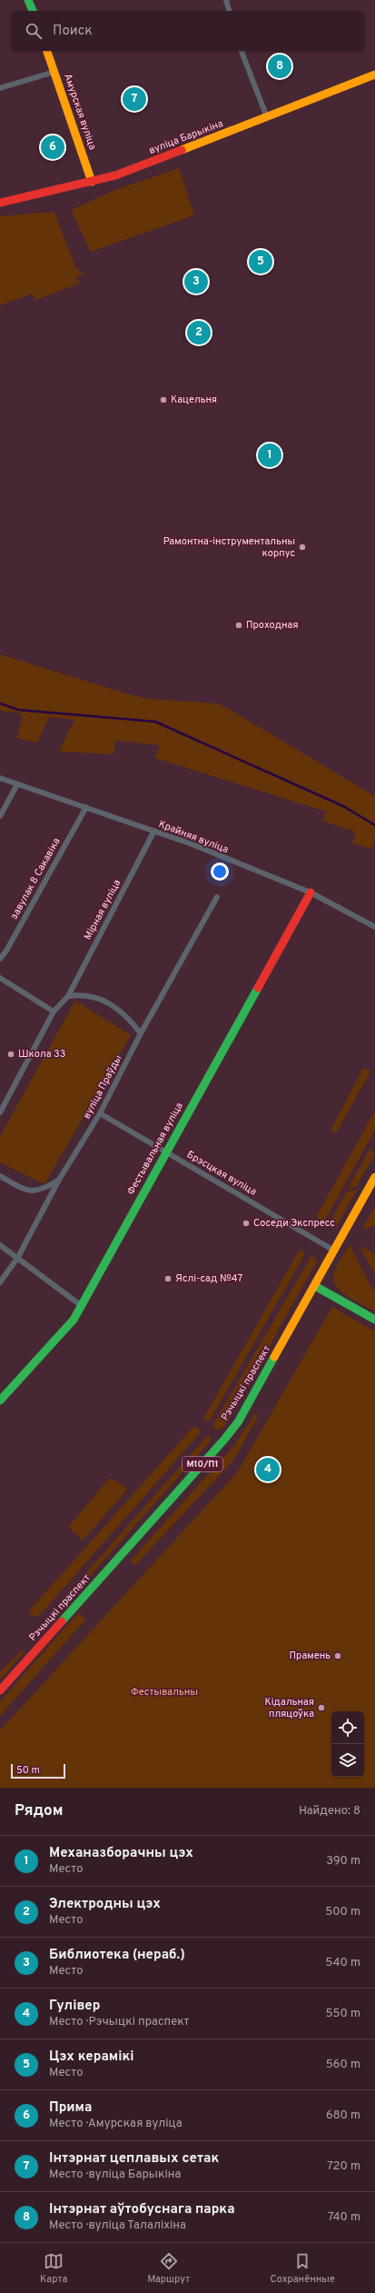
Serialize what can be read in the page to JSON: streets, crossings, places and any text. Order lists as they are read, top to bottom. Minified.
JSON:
{"streets":{"main road":["Амурская вуліца","вуліца Барыкіна","Фестывальная вуліца","Рэчыцкі праспект","М10/П1"],"street":["Крайняя вуліца","завулак 8 Сакавіка","Мірная вуліца","вуліца Праўды","Брэсцкая вуліца"]},"crossings":[["Амурская вуліца","вуліца Барыкіна"],["Крайняя вуліца","завулак 8 Сакавіка"],["Крайняя вуліца","Мірная вуліца"],["Крайняя вуліца","Фестывальная вуліца"],["вуліца Праўды","Брэсцкая вуліца"],["Фестывальная вуліца","Брэсцкая вуліца"],["Брэсцкая вуліца","Рэчыцкі праспект"]],"parks":["Фестывальны"],"places":["Кацельня","Рамонтна-інструментальны корпус","Проходная","Школа 33","Соседи Экспресс","Яслі-сад №47","Прамень","Кідальная пляцоўка"],"scale_bar":"50 m","page":{"search":"Поиск","pins":["8","7","6","5","3","2","1","4"],"scale":"50 m","heading":["Рядом","Найдено: 8"],"list":[{"mark":"1","name":"Механазборачны цэх","note":"Место","value":"390 m"},{"mark":"2","name":"Электродны цэх","note":"Место","value":"500 m"},{"mark":"3","name":"Библиотека (нераб.)","note":"Место","value":"540 m"},{"mark":"4","name":"Гулівер","note":"Место · Рэчыцкі праспект","value":"550 m"},{"mark":"5","name":"Цэх керамікі","note":"Место","value":"560 m"},{"mark":"6","name":"Прима","note":"Место · Амурская вуліца","value":"680 m"},{"mark":"7","name":"Інтэрнат цеплавых сетак","note":"Место · вуліца Барыкіна","value":"720 m"},{"mark":"8","name":"Інтэрнат аўтобуснага парка","note":"Место · вуліца Талаліхіна","value":"740 m"}],"nav":["Карта","Маршрут","Сохранённые"]}}
